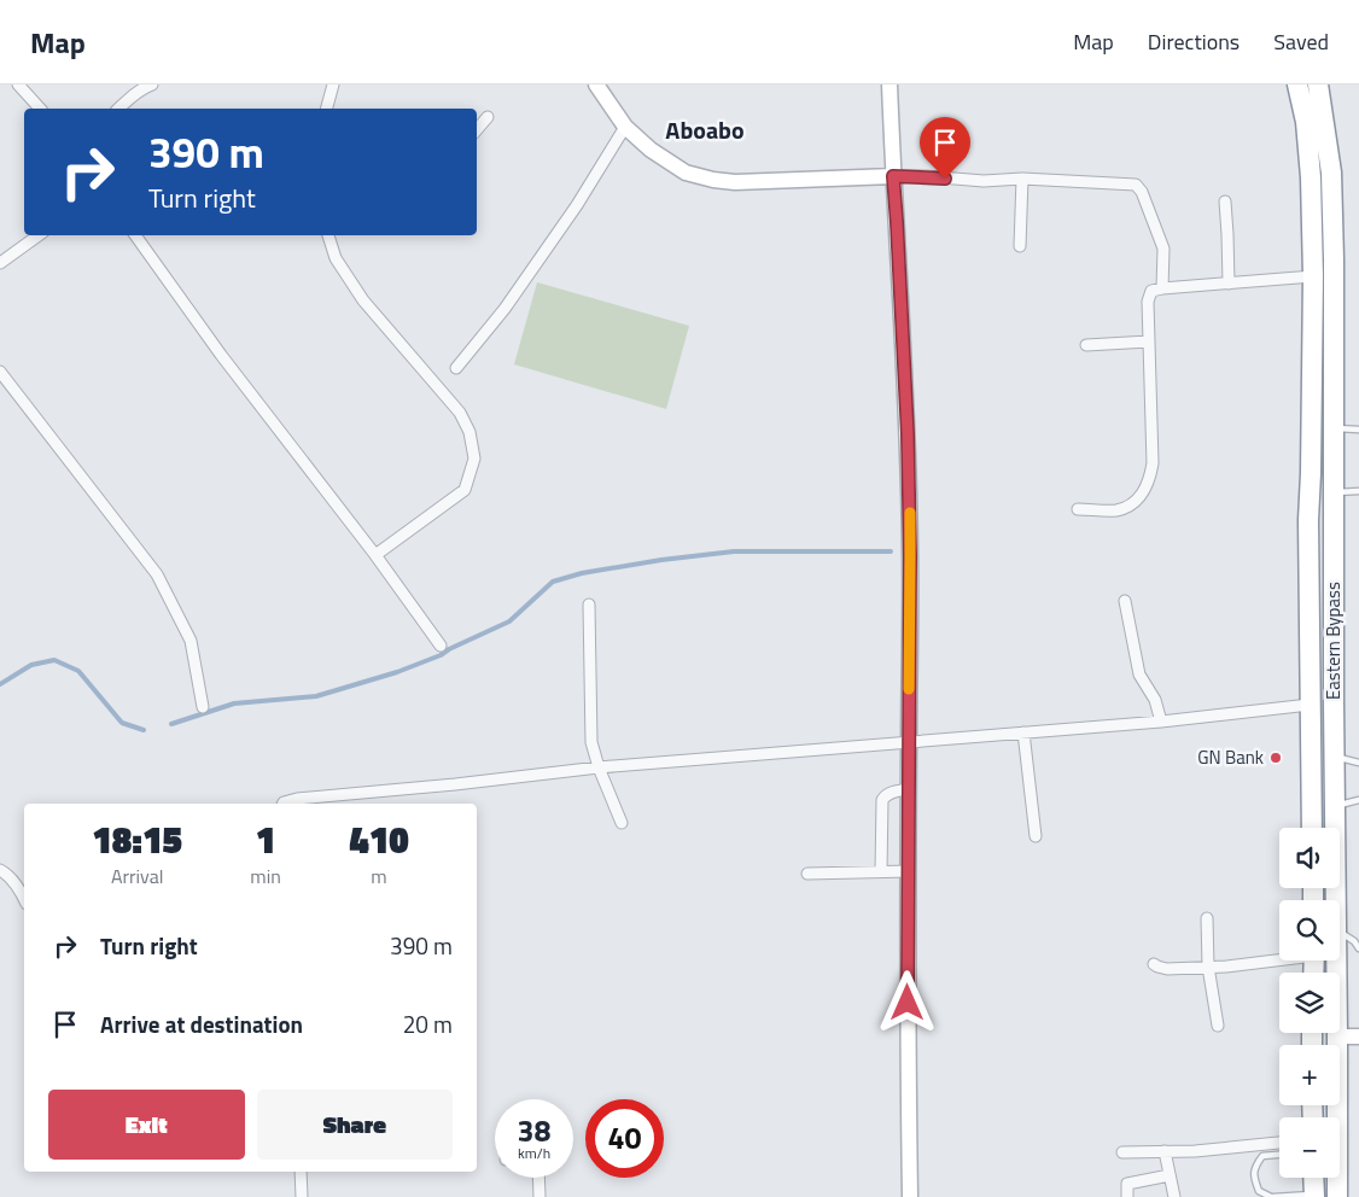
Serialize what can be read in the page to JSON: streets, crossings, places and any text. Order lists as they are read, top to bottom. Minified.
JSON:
{"streets":{"highway":["Eastern Bypass"]},"districts":["Aboabo"],"places":["GN Bank"],"page":{"header":"Map","nav":["Map","Directions","Saved"],"turn":["390 m","Turn right"],"eta":["18:15","Arrival","1","min","410","m"],"map_buttons":["+","−"],"list":[{"name":"Turn right","value":"390 m"},{"name":"Arrive at destination","value":"20 m"}],"buttons":["Exit","Share"],"speed":"38 km/h","limit":"40"}}
